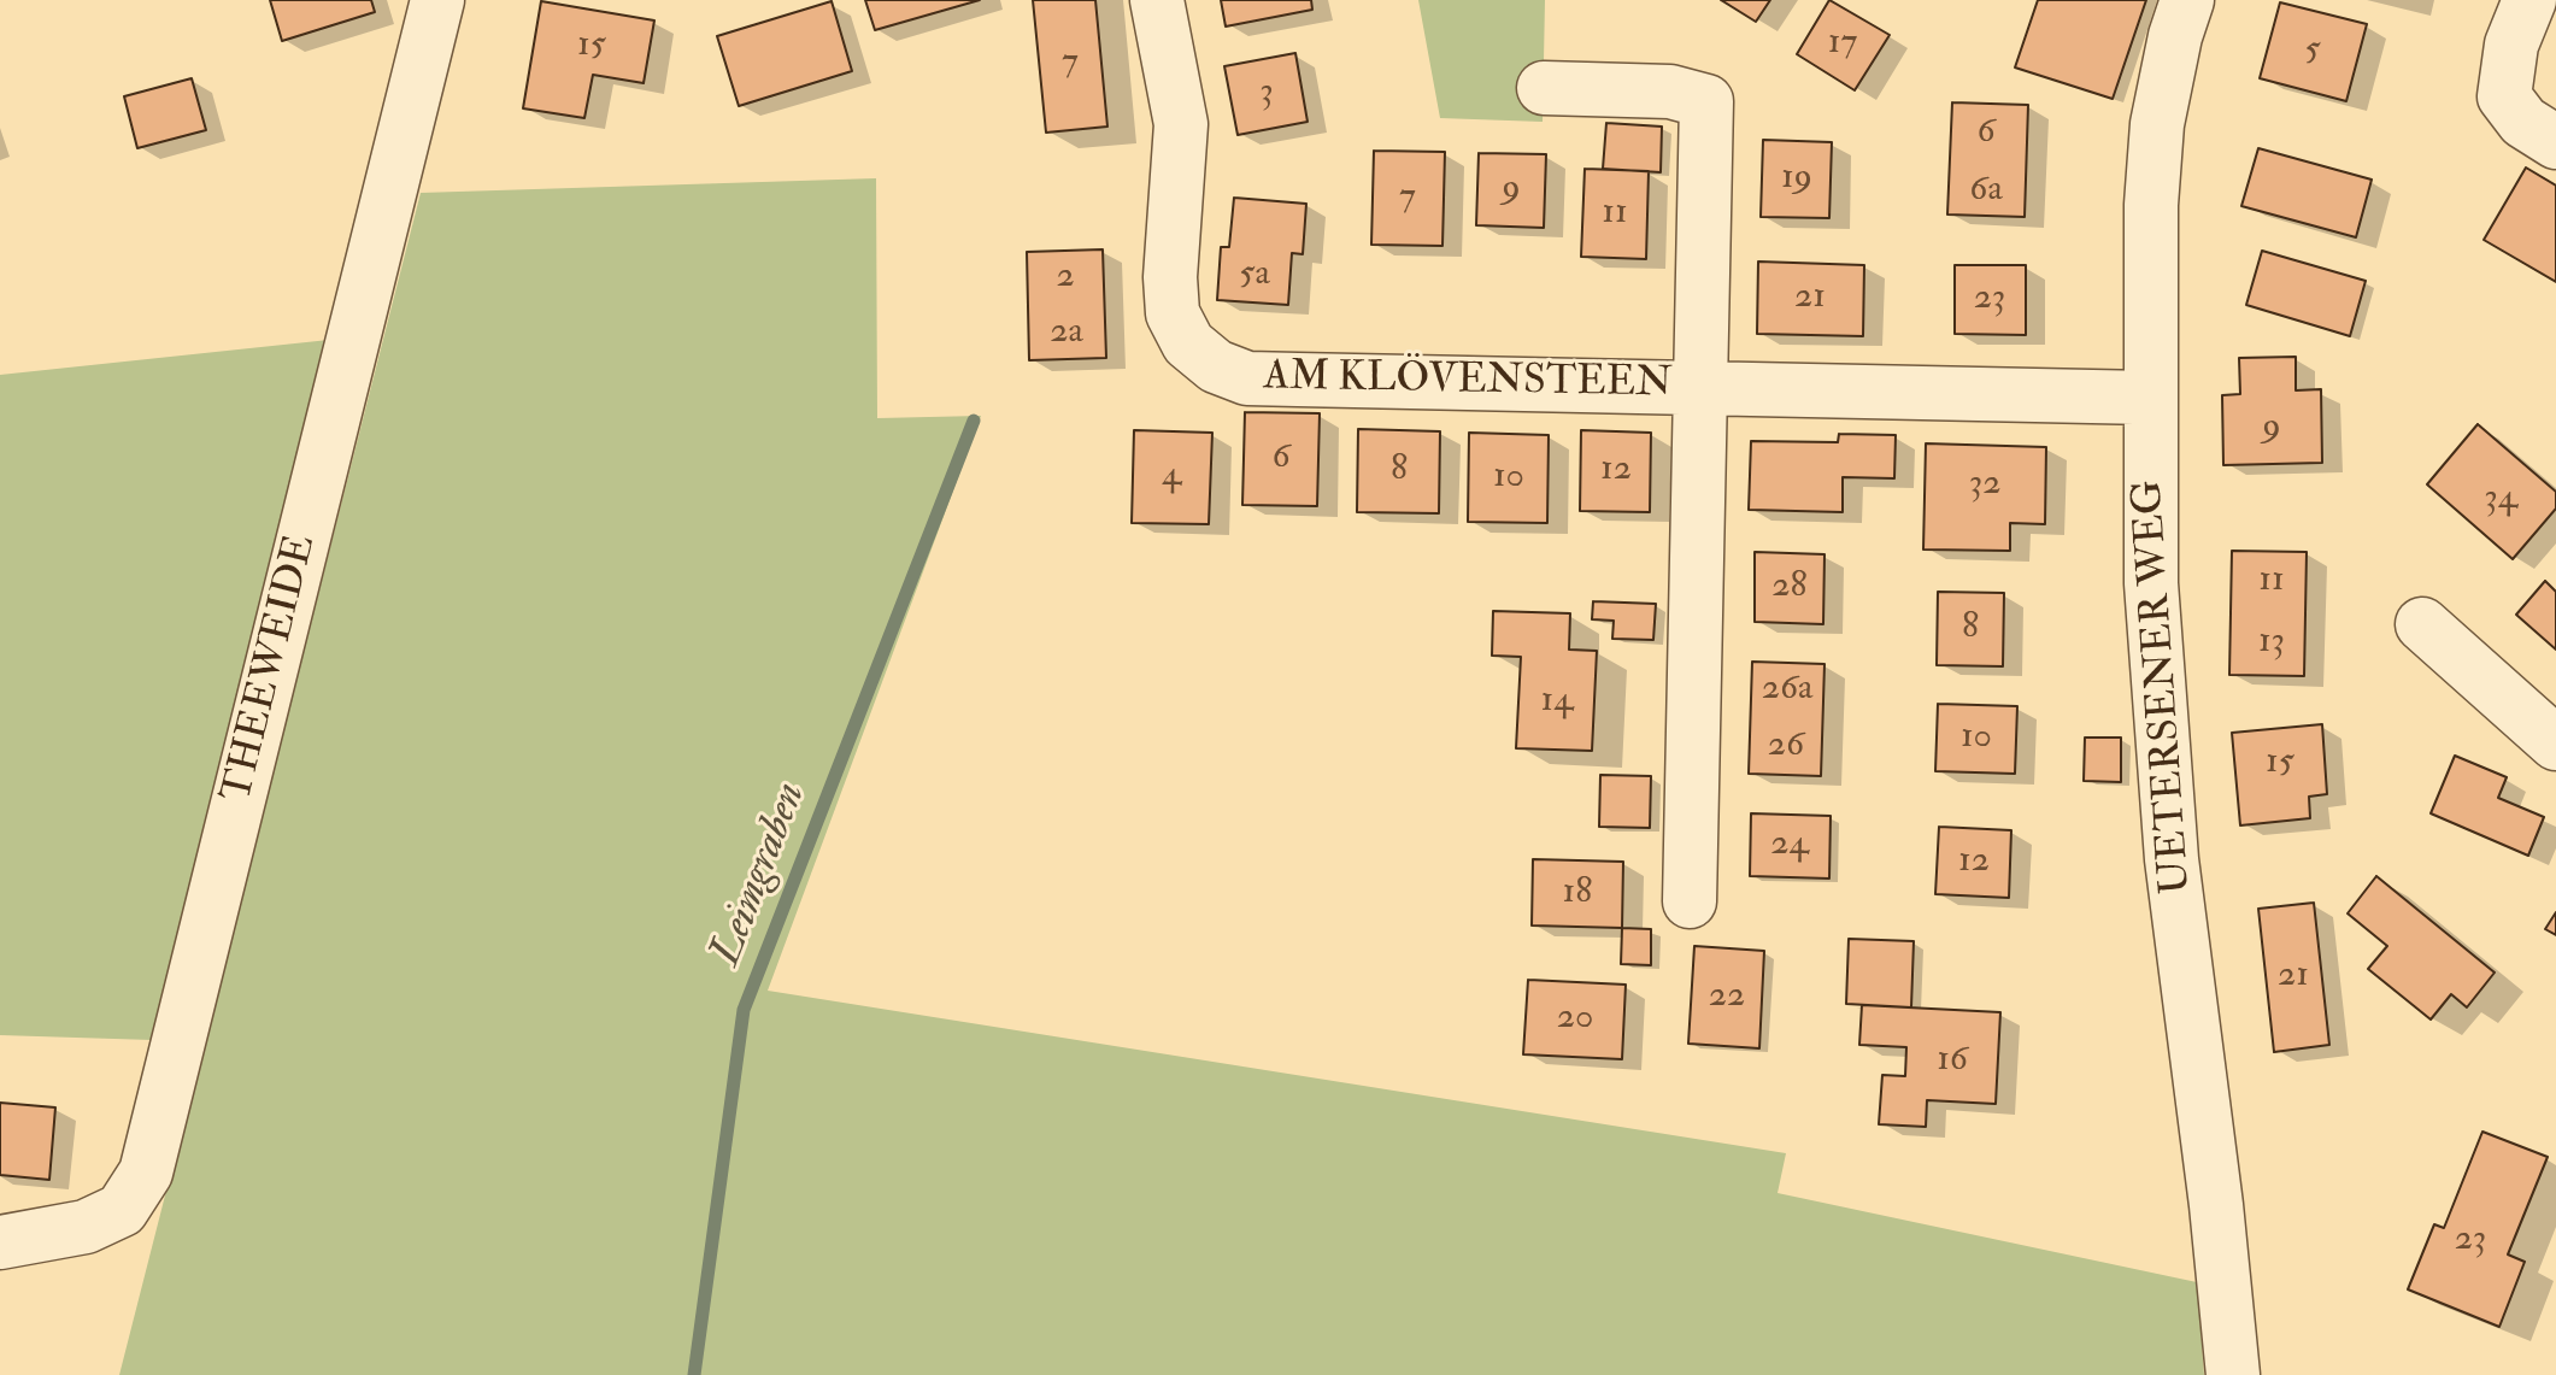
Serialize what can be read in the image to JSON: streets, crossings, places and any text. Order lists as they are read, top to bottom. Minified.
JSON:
{"streets":{"street":["AM KLÖVENSTEEN","THEEWEIDE","UETERSENER WEG"]},"crossings":[["AM KLÖVENSTEEN","UETERSENER WEG"]],"water":["Leimgraben"],"house_numbers":["17","15","5","7","3","6","19","9","6a","7","11","5a","2","21","23","2a","9","6","8","12","4","10","32","34","11","28","8","13","26a","14","10","26","15","24","12","18","21","22","20","16","23"]}
